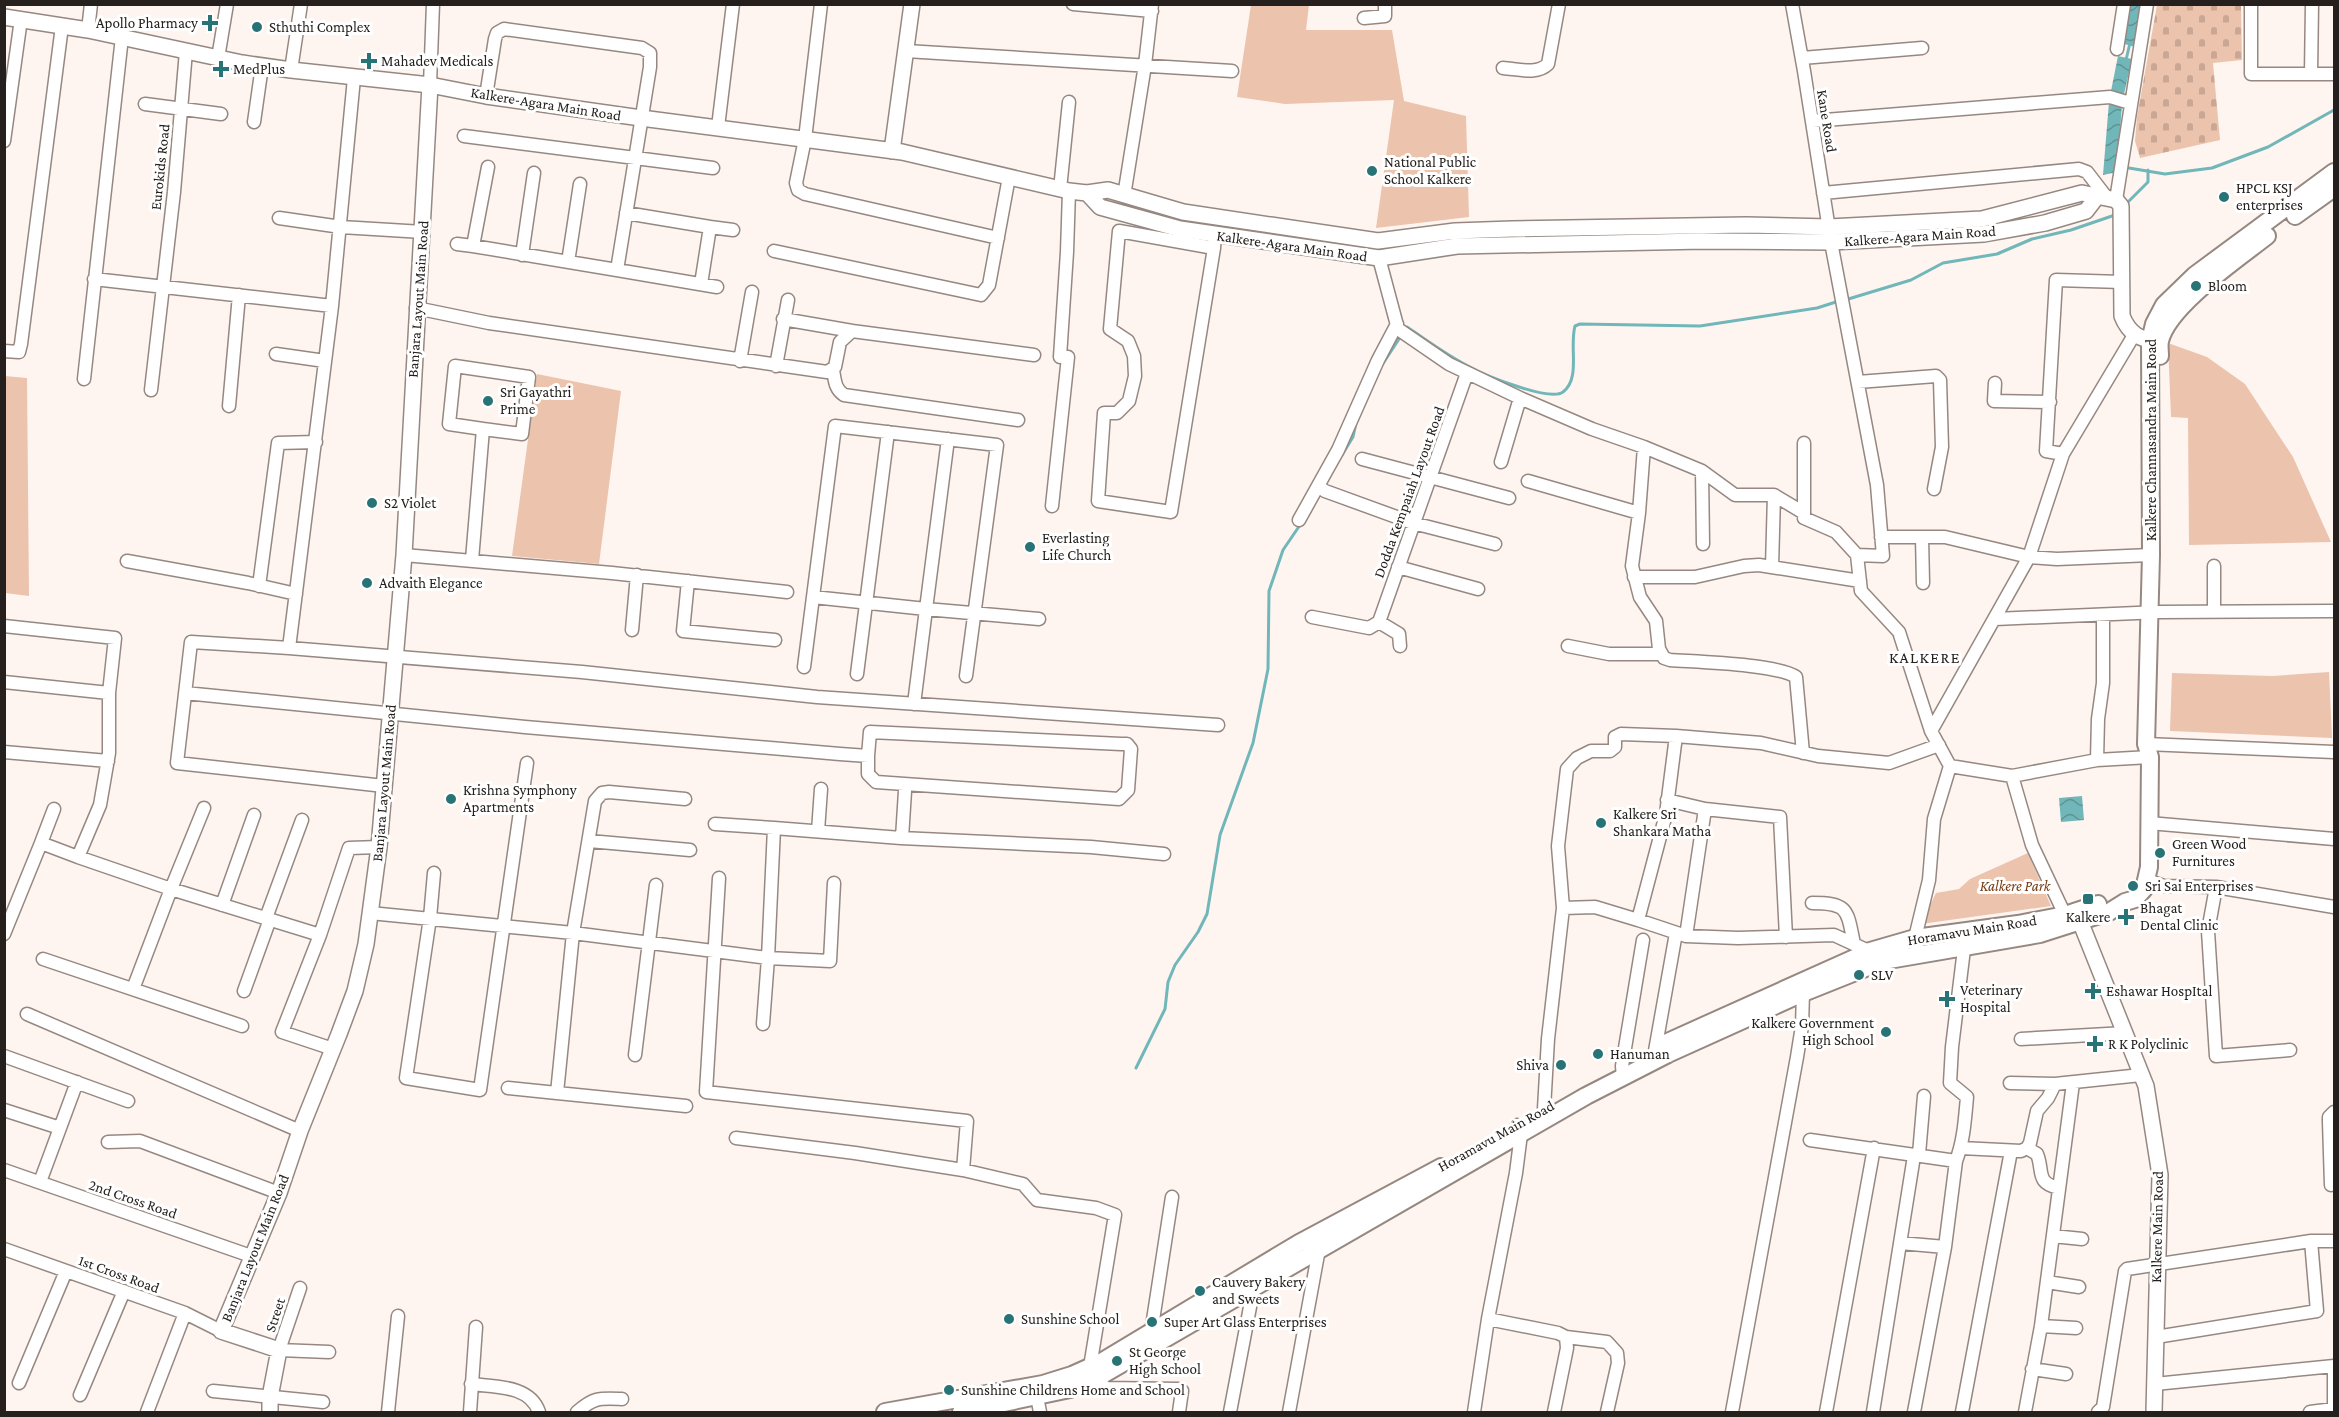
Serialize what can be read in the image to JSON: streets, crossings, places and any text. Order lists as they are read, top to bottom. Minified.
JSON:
{"streets":{"main road":["Kalkere Channasandra Main Road","Horamavu Main Road"],"street":["Kalkere-Agara Main Road","Kane Road","Eurokids Road","Banjara Layout Main Road","Dodda Kempaiah Layout Road","2nd Cross Road","Kalkere Main Road","1st Cross Road","Street"]},"crossings":[["Kalkere-Agara Main Road","Kane Road"],["Kalkere-Agara Main Road","Eurokids Road"],["Kalkere-Agara Main Road","Banjara Layout Main Road"],["Banjara Layout Main Road","2nd Cross Road"],["Banjara Layout Main Road","1st Cross Road"],["Banjara Layout Main Road","Street"],["Horamavu Main Road","Kalkere Main Road"]],"districts":["KALKERE"],"parks":["Kalkere Park"],"places":{"health":["Apollo Pharmacy","Mahadev Medicals","MedPlus","Bhagat Dental Clinic","Eshawar HospItal","Veterinary Hospital","R K Polyclinic"],"other":["Sthuthi Complex","National Public School Kalkere","HPCL KSJ enterprises","Bloom","Sri Gayathri Prime","S2 Violet","Everlasting Life Church","Advaith Elegance","Krishna Symphony Apartments","Kalkere Sri Shankara Matha","Green Wood Furnitures","Sri Sai Enterprises","SLV","Kalkere Government High School","Hanuman","Shiva","Cauvery Bakery and Sweets","Sunshine School","Super Art Glass Enterprises","St George High School","Sunshine Childrens Home and School"],"transit":["Kalkere"]}}
